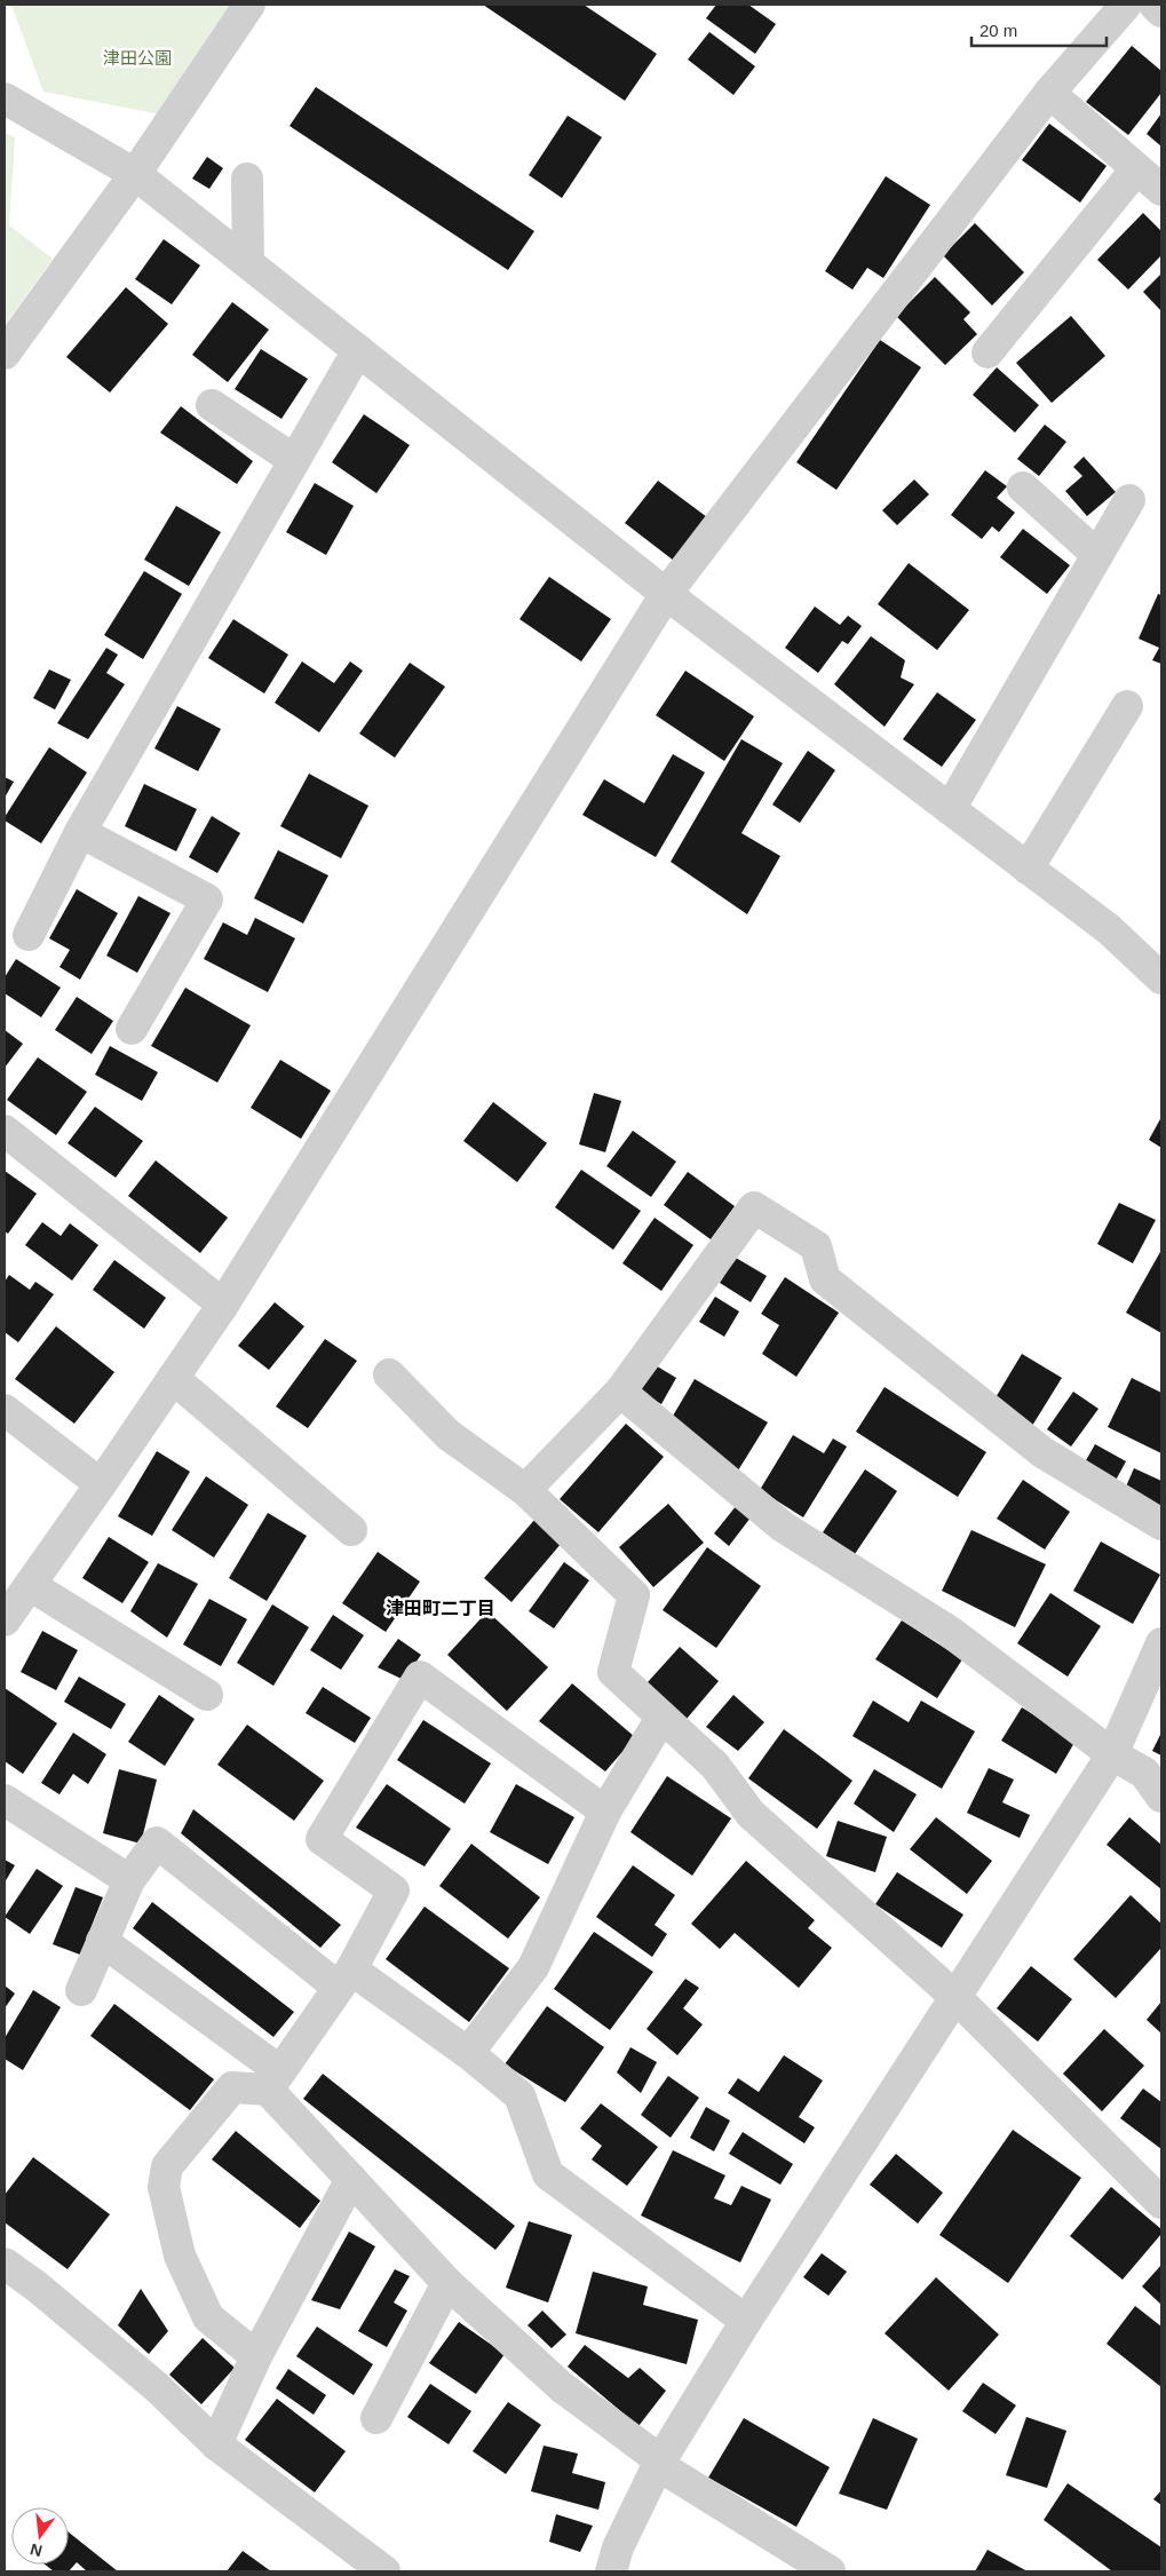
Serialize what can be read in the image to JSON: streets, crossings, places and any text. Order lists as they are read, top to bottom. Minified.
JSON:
{"districts":["津田町二丁目"],"parks":["津田公園"],"scale_bar":"20 m","north":"bottom"}
